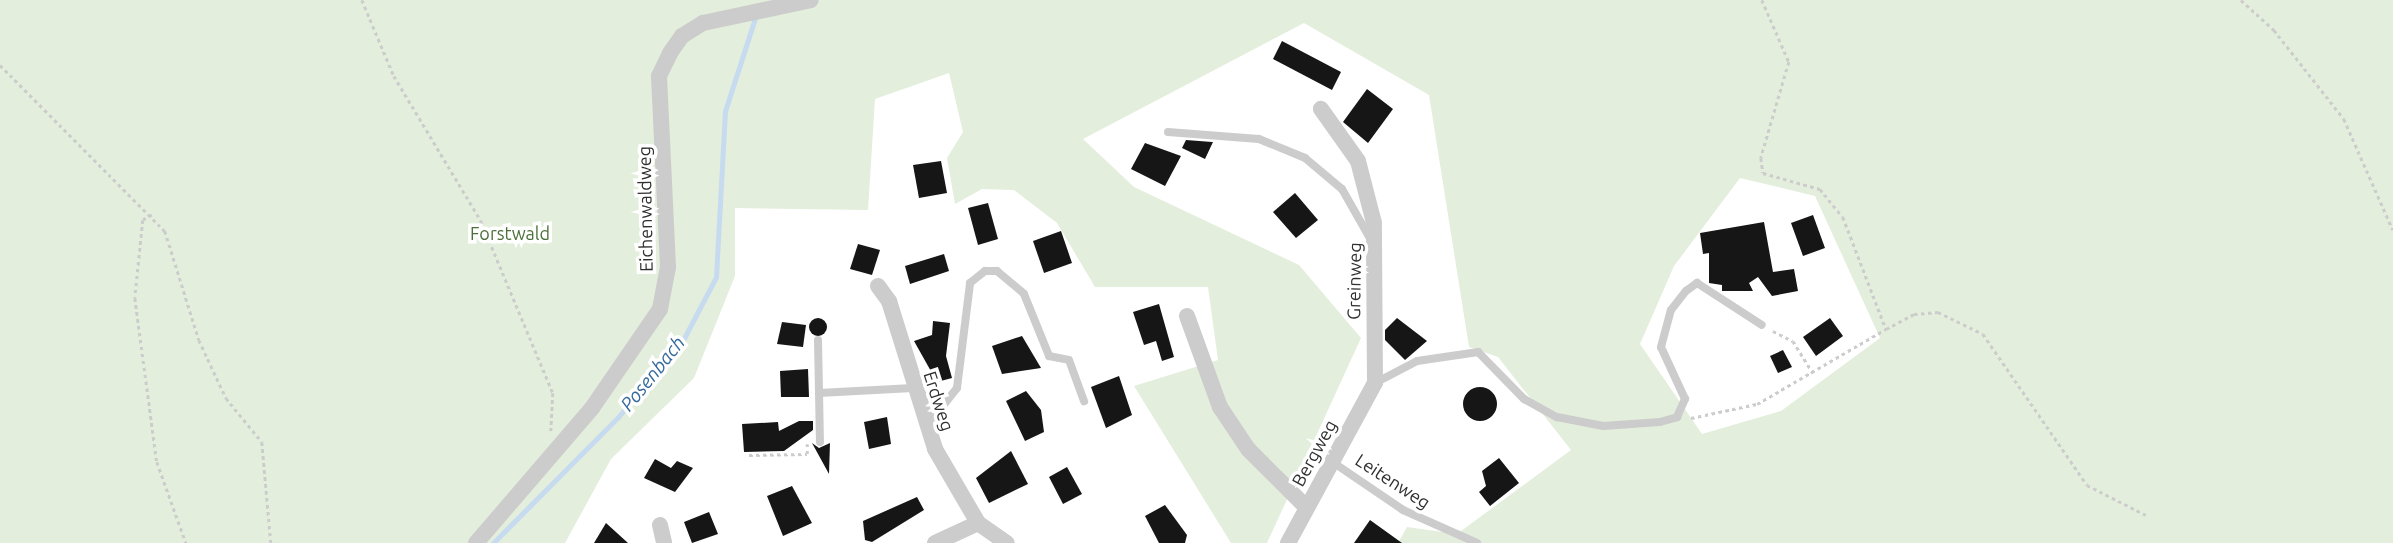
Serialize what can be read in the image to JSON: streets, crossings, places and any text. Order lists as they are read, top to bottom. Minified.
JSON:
{"streets":{"street":["Eichenwaldweg","Greinweg","Erdweg","Bergweg"],"lane":["Leitenweg"]},"crossings":[["Greinweg","Bergweg"],["Bergweg","Leitenweg"]],"water":["Posenbach"],"parks":["Forstwald"]}
